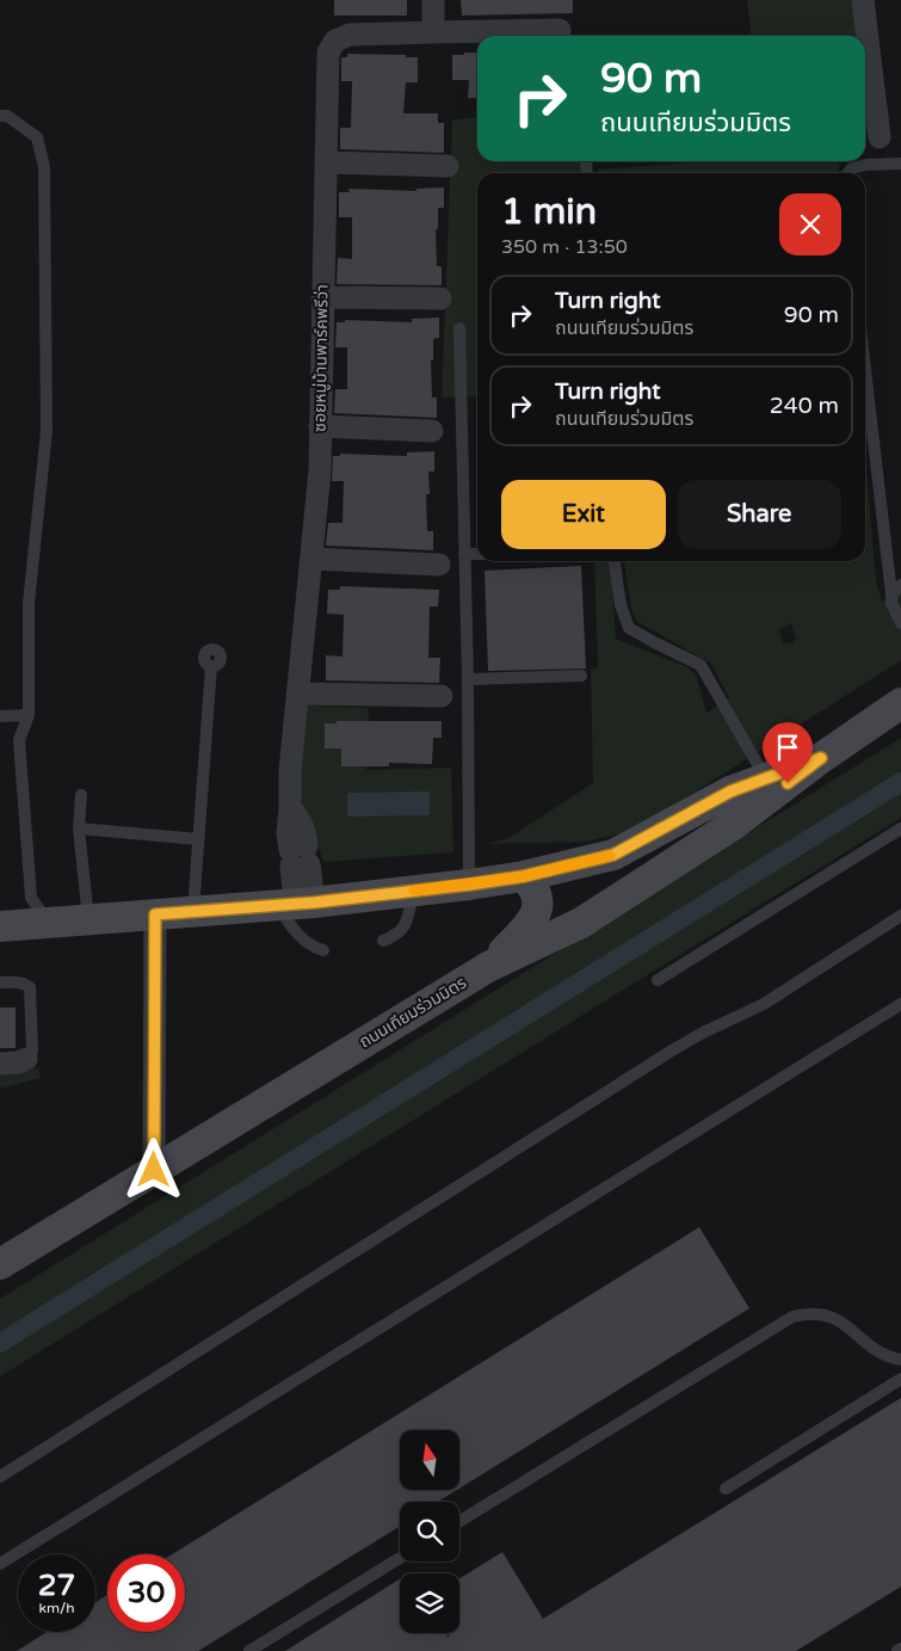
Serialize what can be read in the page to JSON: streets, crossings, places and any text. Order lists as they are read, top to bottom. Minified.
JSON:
{"streets":{"street":["ซอยหมู่บ้านพาร์คพรีว่า","ถนนเทียมร่วมมิตร"]},"crossings":[["ซอยหมู่บ้านพาร์คพรีว่า","ถนนเทียมร่วมมิตร"]],"north":"top","page":{"turn":["90 m","ถนนเทียมร่วมมิตร"],"heading":["1 min","350 m · 13:50"],"list":[{"name":"Turn right","note":"ถนนเทียมร่วมมิตร","value":"90 m"},{"name":"Turn right","note":"ถนนเทียมร่วมมิตร","value":"240 m"}],"buttons":["Exit","Share"],"speed":"27 km/h","limit":"30"}}
